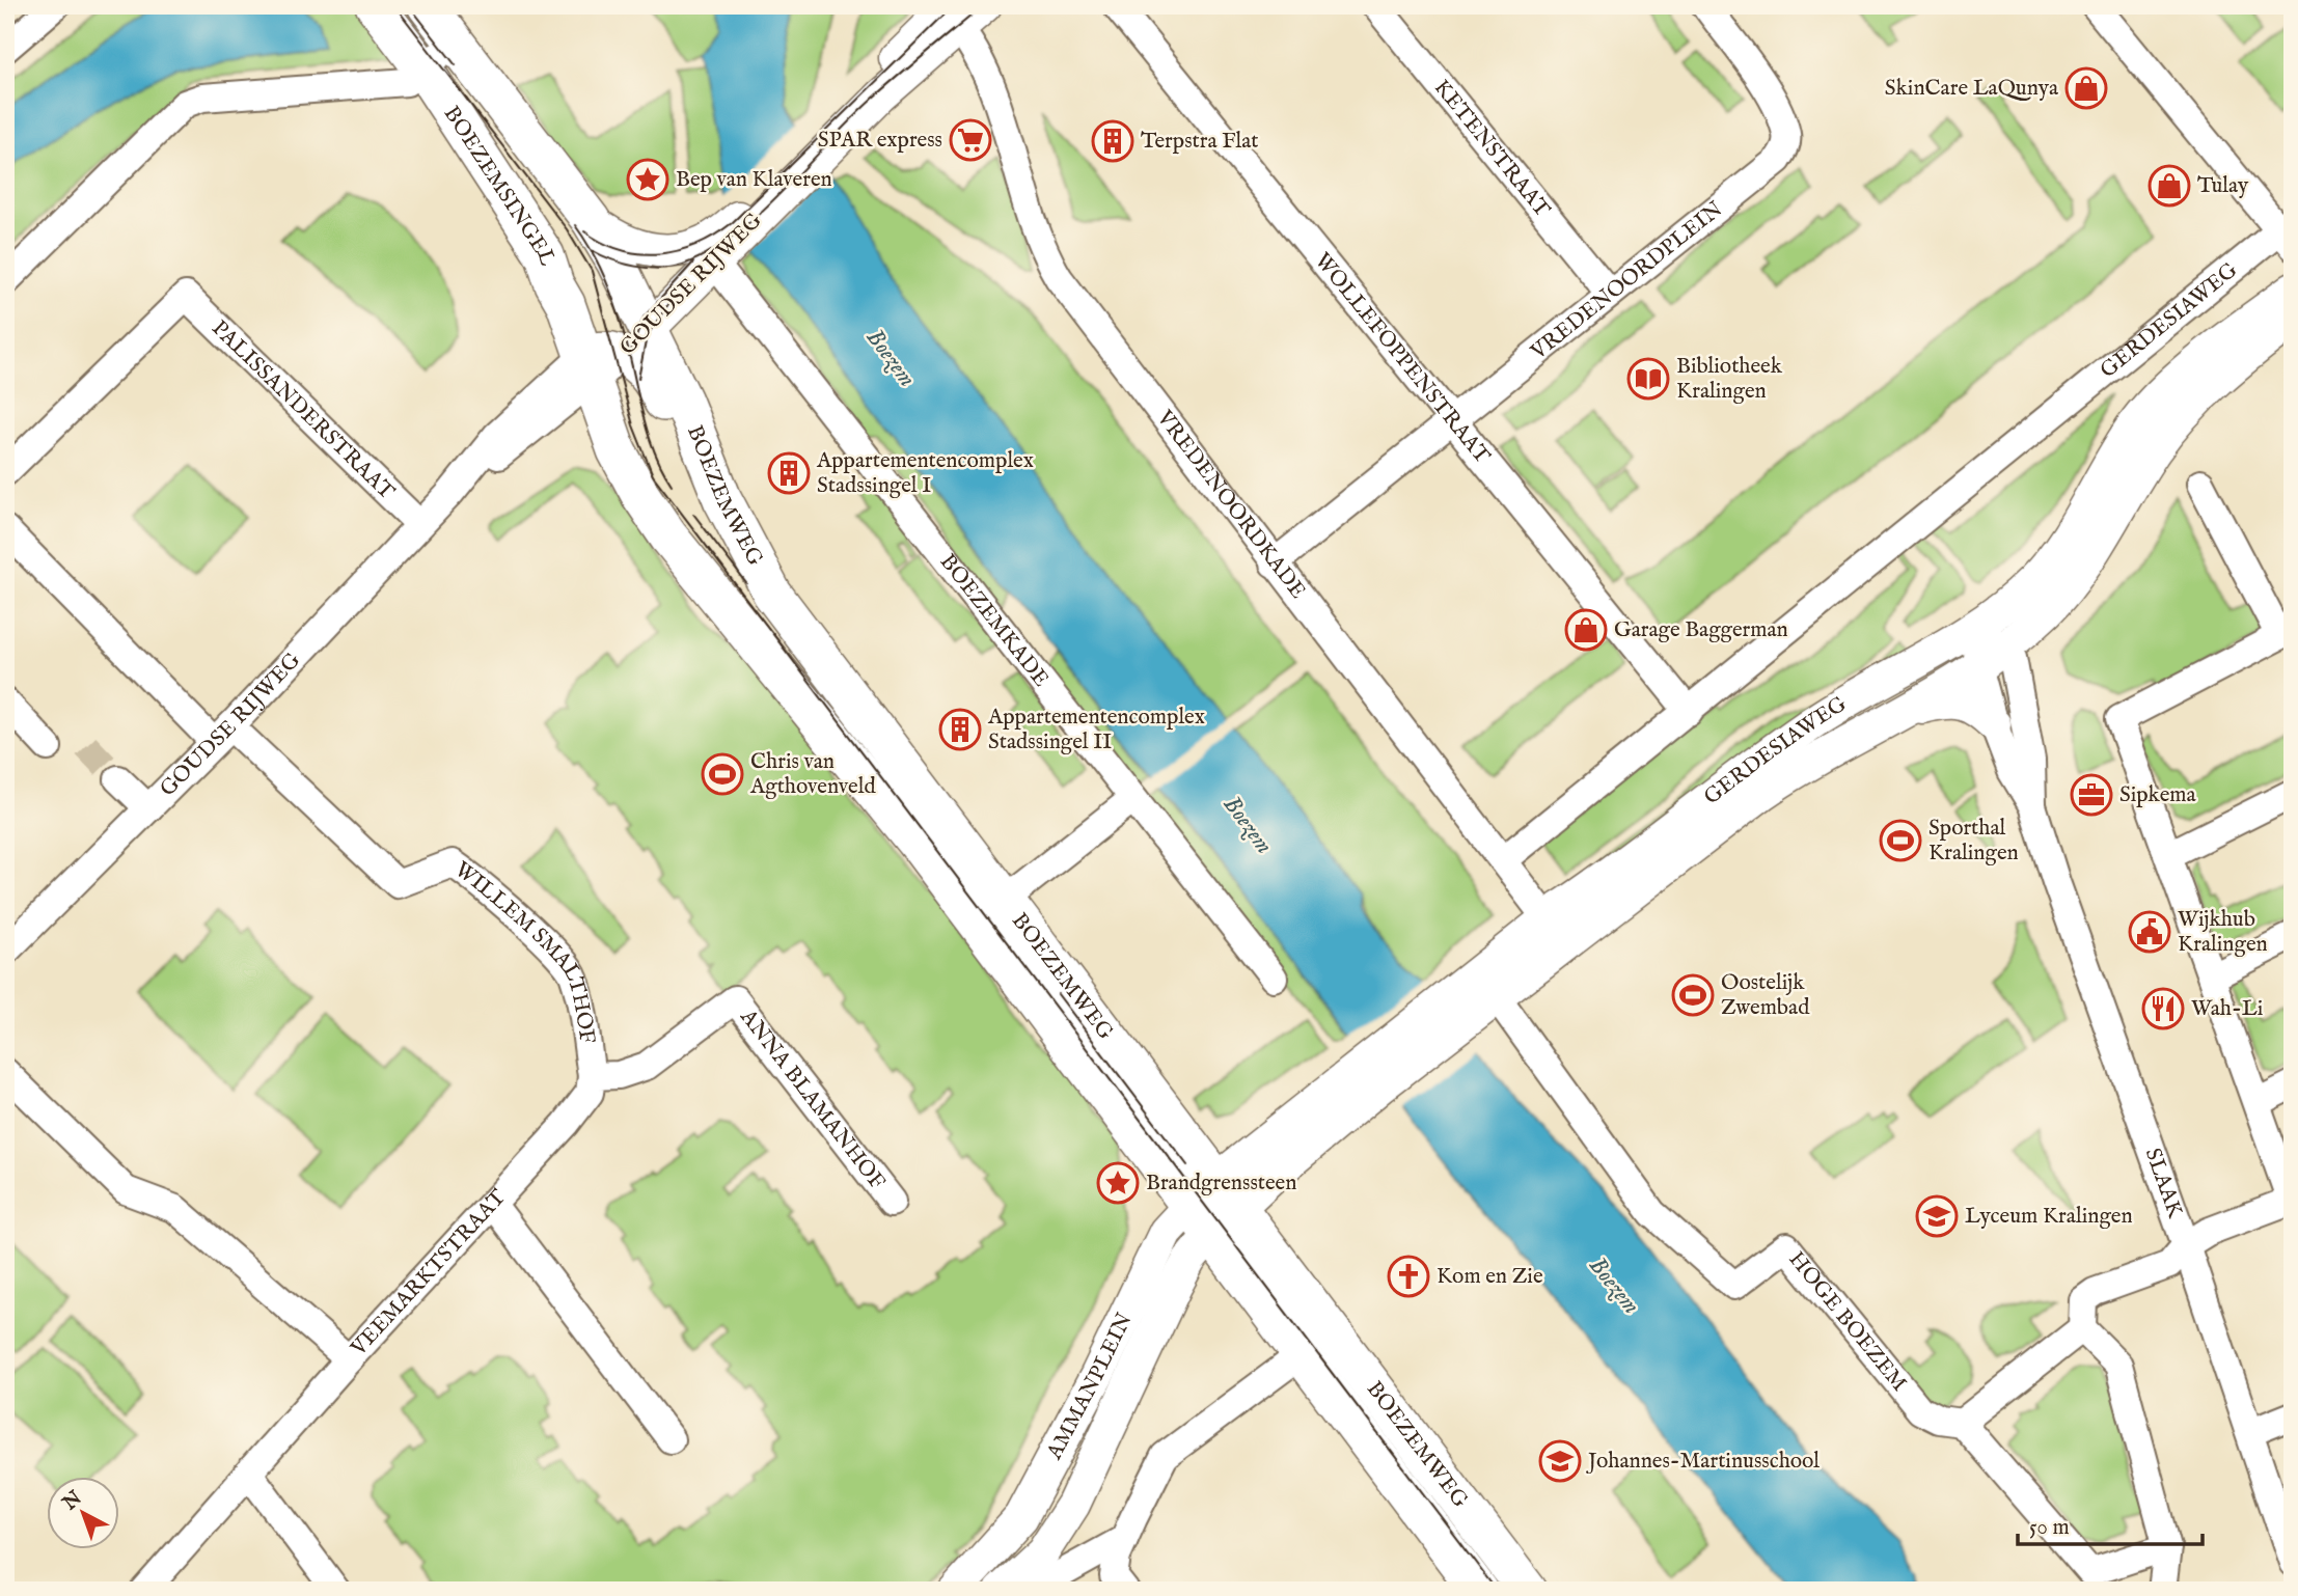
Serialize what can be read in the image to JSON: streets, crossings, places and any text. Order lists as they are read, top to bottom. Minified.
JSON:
{"streets":{"main road":["BOEZEMSINGEL","BOEZEMWEG"],"street":["KETENSTRAAT","VREDENOORDPLEIN","GOUDSE RIJWEG","GERDESIAWEG","WOLLEFOPPENSTRAAT","PALISSANDERSTRAAT","VREDENOORDKADE","BOEZEMKADE","WILLEM SMALTHOF","ANNA BLAMANHOF","SLAAK","VEEMARKTSTRAAT","HOGE BOEZEM","AMMANPLEIN"]},"crossings":[["KETENSTRAAT","VREDENOORDPLEIN"],["BOEZEMSINGEL","GOUDSE RIJWEG"],["BOEZEMSINGEL","BOEZEMWEG"],["VREDENOORDPLEIN","WOLLEFOPPENSTRAAT"],["VREDENOORDPLEIN","VREDENOORDKADE"],["GOUDSE RIJWEG","PALISSANDERSTRAAT"],["GOUDSE RIJWEG","BOEZEMWEG"],["GOUDSE RIJWEG","VREDENOORDKADE"],["GOUDSE RIJWEG","BOEZEMKADE"],["GOUDSE RIJWEG","WILLEM SMALTHOF"],["GERDESIAWEG","WOLLEFOPPENSTRAAT"],["GERDESIAWEG","BOEZEMWEG"],["GERDESIAWEG","VREDENOORDKADE"],["GERDESIAWEG","SLAAK"],["GERDESIAWEG","HOGE BOEZEM"],["GERDESIAWEG","AMMANPLEIN"],["BOEZEMWEG","AMMANPLEIN"],["WILLEM SMALTHOF","ANNA BLAMANHOF"],["WILLEM SMALTHOF","VEEMARKTSTRAAT"],["ANNA BLAMANHOF","VEEMARKTSTRAAT"]],"water":["Boezem"],"places":{"shop":["SkinCare LaQunya","Tulay","Garage Baggerman"],"supermarket":["SPAR express"],"building":["Terpstra Flat","Appartementencomplex Stadssingel I","Appartementencomplex Stadssingel II"],"place":["Bep van Klaveren","Brandgrenssteen"],"library":["Bibliotheek Kralingen"],"sports":["Chris van Agthovenveld","Sporthal Kralingen","Oostelijk Zwembad"],"office":["Sipkema"],"public building":["Wijkhub Kralingen"],"restaurant":["Wah-Li"],"school or university":["Lyceum Kralingen","Johannes-Martinusschool"],"church":["Kom en Zie"]},"scale_bar":"50 m","north":"top left"}
